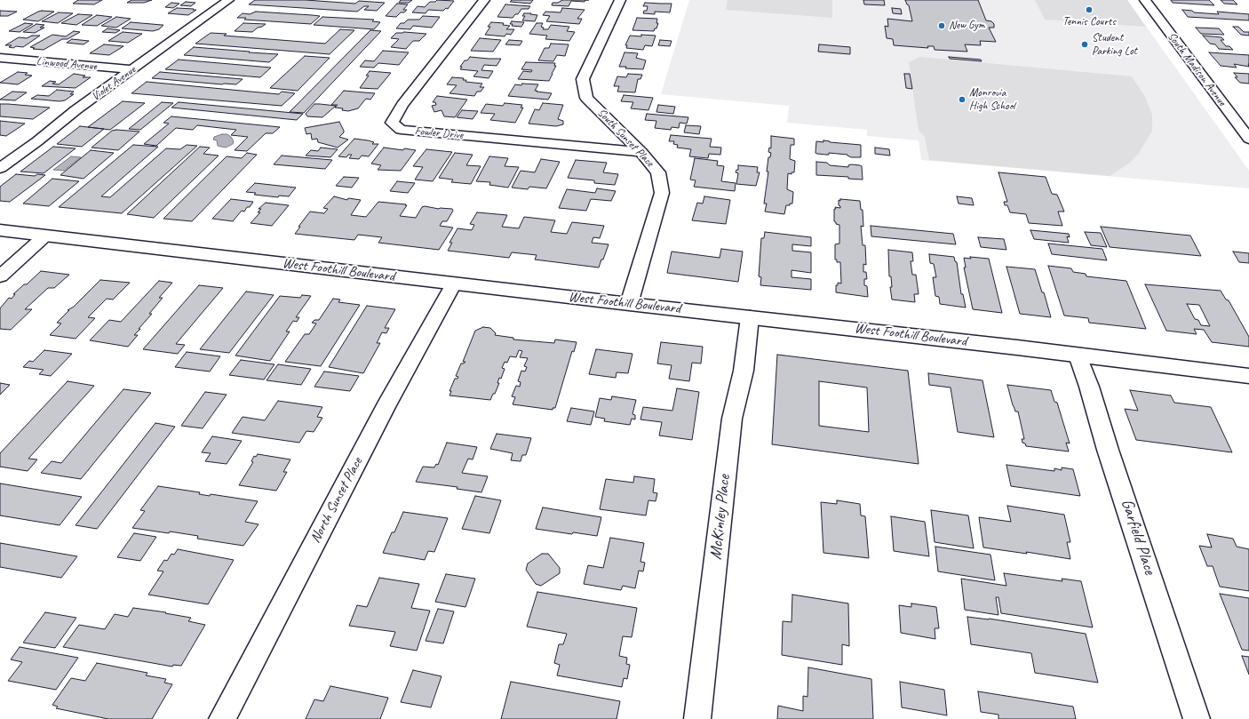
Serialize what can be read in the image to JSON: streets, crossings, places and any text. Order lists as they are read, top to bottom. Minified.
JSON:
{"streets":{"main road":["West Foothill Boulevard"],"street":["Linwood Avenue","South Madison Avenue","Violet Avenue","Fowler Drive","South Sunset Place","North Sunset Place","McKinley Place","Garfield Place"]},"crossings":[["Linwood Avenue","Violet Avenue"],["Fowler Drive","South Sunset Place"],["South Sunset Place","West Foothill Boulevard"],["West Foothill Boulevard","North Sunset Place"],["West Foothill Boulevard","McKinley Place"],["West Foothill Boulevard","Garfield Place"]],"places":["Tennis Courts","New Gym","Student Parking Lot","Monrovia High School"]}
